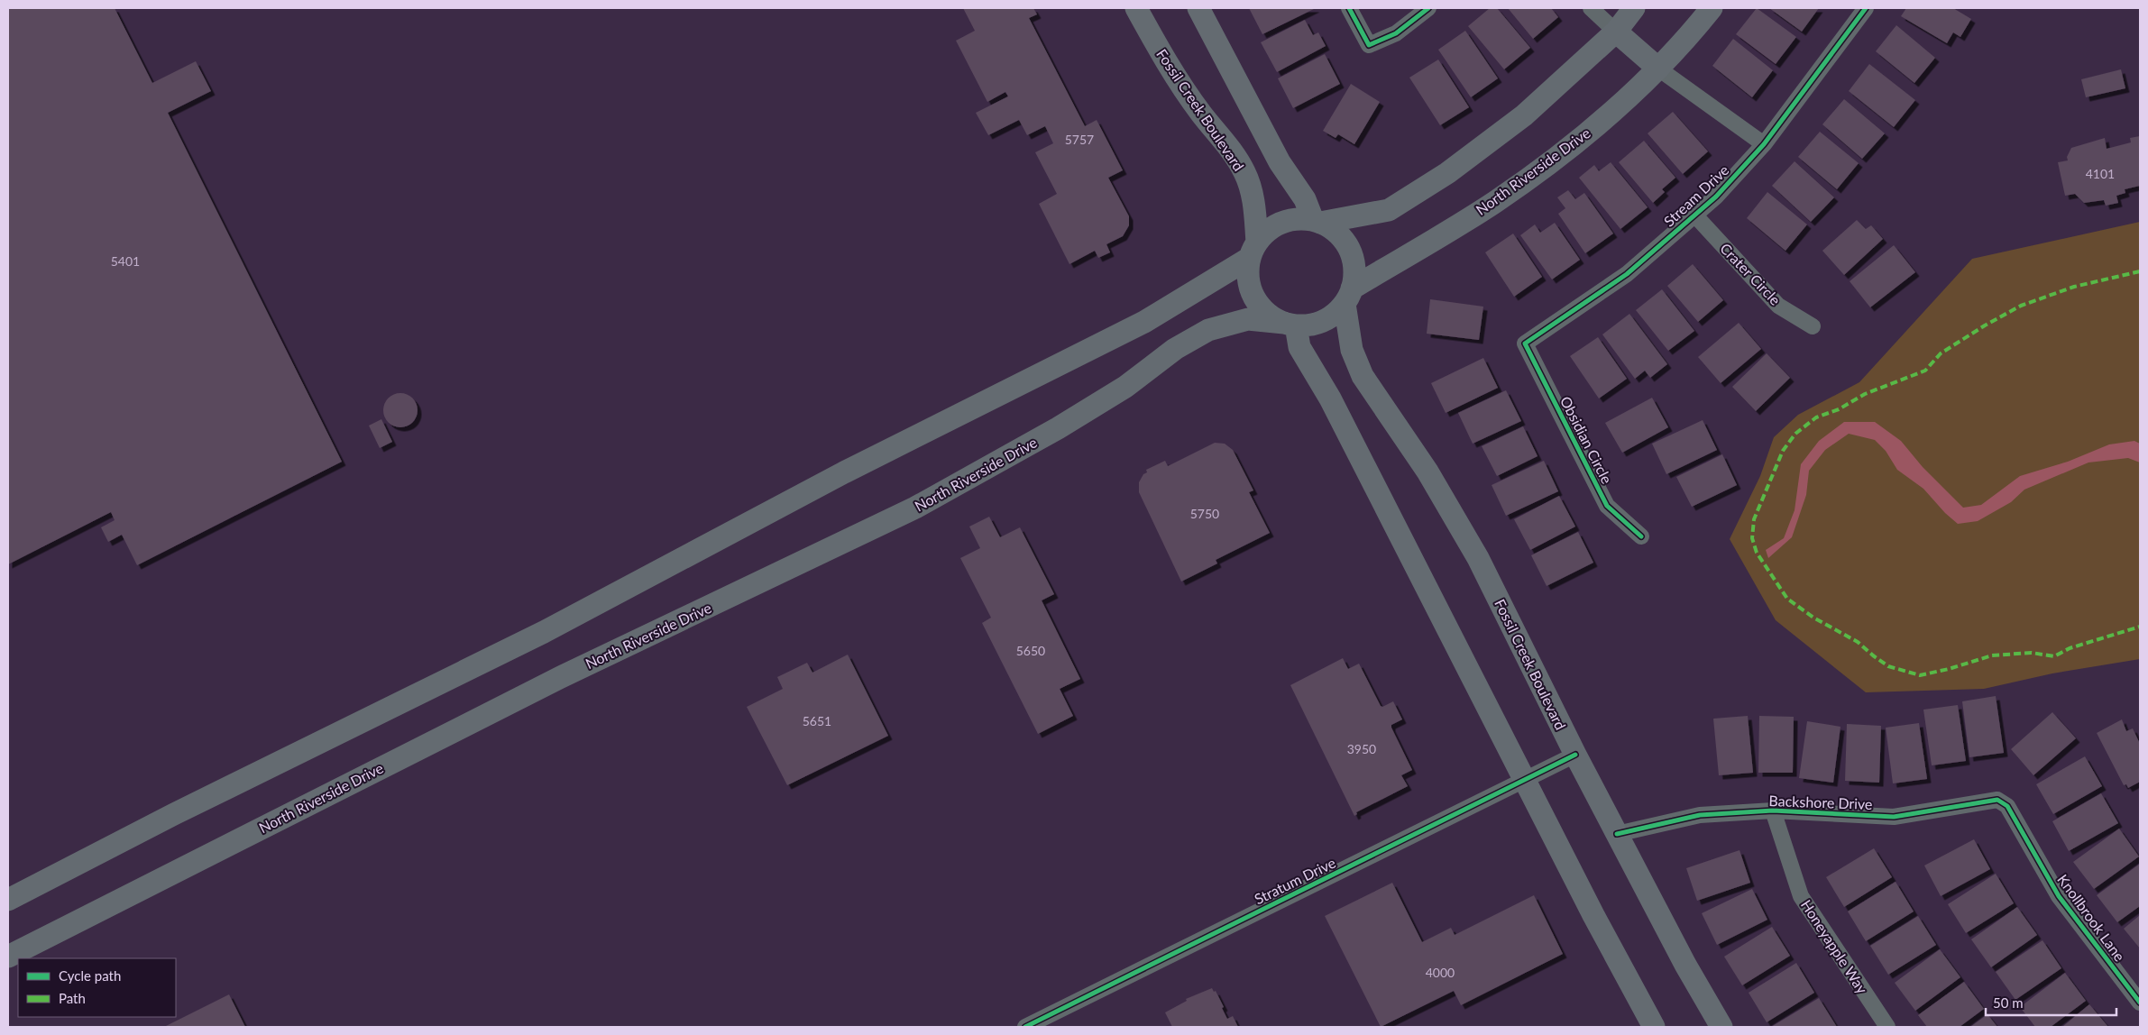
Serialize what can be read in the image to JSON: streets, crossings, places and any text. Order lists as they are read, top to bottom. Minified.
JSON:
{"streets":{"main road":["Fossil Creek Boulevard","North Riverside Drive"],"street":["Stream Drive","Crater Circle","Obsidian Circle","Backshore Drive","Stratum Drive","Knollbrook Lane","Honeyapple Way"]},"crossings":[["Fossil Creek Boulevard","North Riverside Drive"],["Fossil Creek Boulevard","Backshore Drive"],["Fossil Creek Boulevard","Stratum Drive"],["Stream Drive","Crater Circle"],["Stream Drive","Obsidian Circle"],["Backshore Drive","Knollbrook Lane"],["Backshore Drive","Honeyapple Way"]],"house_numbers":["5757","4101","5401","5750","5650","5651","3950","4000"],"legend":["Cycle path","Path"],"scale_bar":"50 m"}
